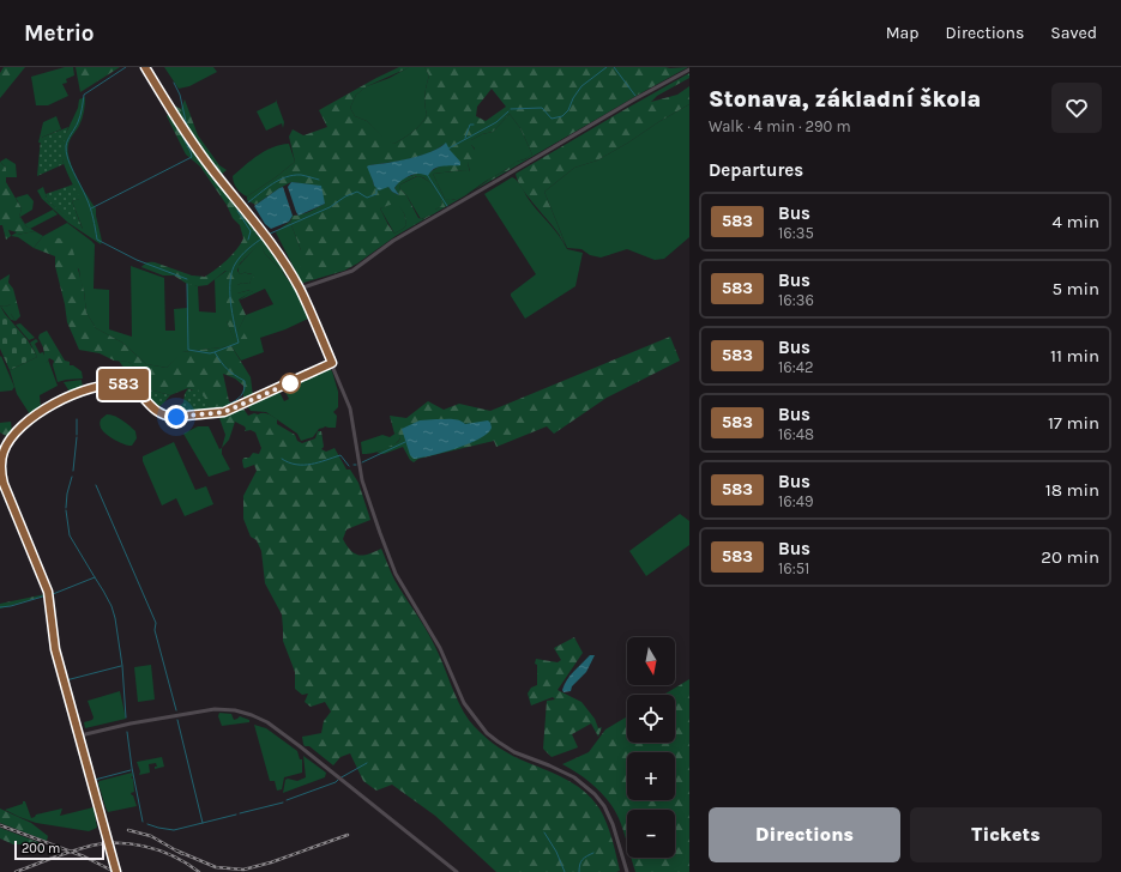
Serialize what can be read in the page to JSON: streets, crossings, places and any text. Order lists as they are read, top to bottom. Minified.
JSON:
{"lines":["bus line 583"],"scale_bar":"200 m","north":"bottom","page":{"header":"Metrio","nav":["Map","Directions","Saved"],"on_map":"583","heading":[["Stonava, základní škola","Walk · 4 min · 290 m"],"Departures"],"list":[{"mark":"583","name":"Bus","note":"16:35","value":"4 min"},{"mark":"583","name":"Bus","note":"16:36","value":"5 min"},{"mark":"583","name":"Bus","note":"16:42","value":"11 min"},{"mark":"583","name":"Bus","note":"16:48","value":"17 min"},{"mark":"583","name":"Bus","note":"16:49","value":"18 min"},{"mark":"583","name":"Bus","note":"16:51","value":"20 min"}],"map_buttons":["+","−"],"buttons":["Directions","Tickets"],"scale":"200 m"}}
